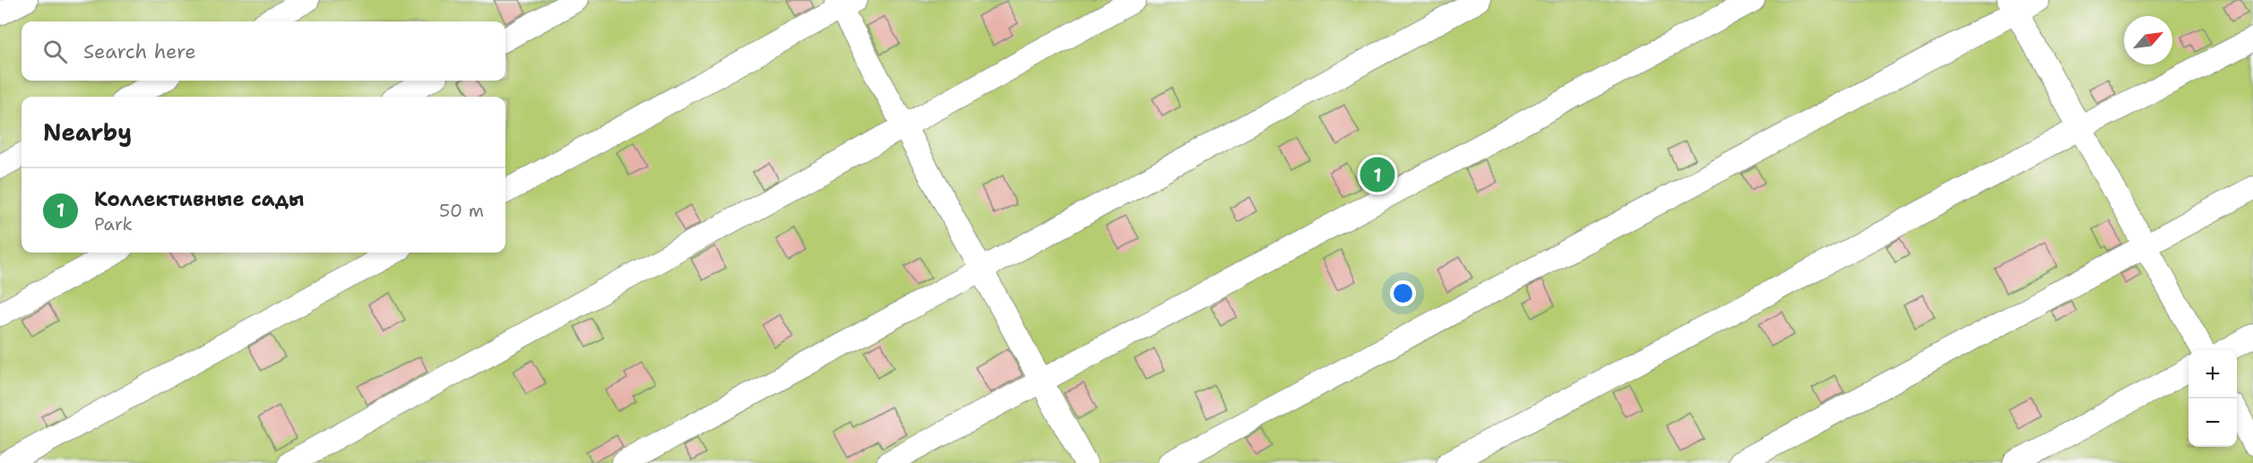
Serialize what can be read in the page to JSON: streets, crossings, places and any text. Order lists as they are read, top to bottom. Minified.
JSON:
{"north":"top right","page":{"search":"Search here","heading":"Nearby","pins":"1","list":[{"mark":"1","name":"Коллективные сады","note":"Park","value":"50 m"}],"map_buttons":["+","−"]}}
